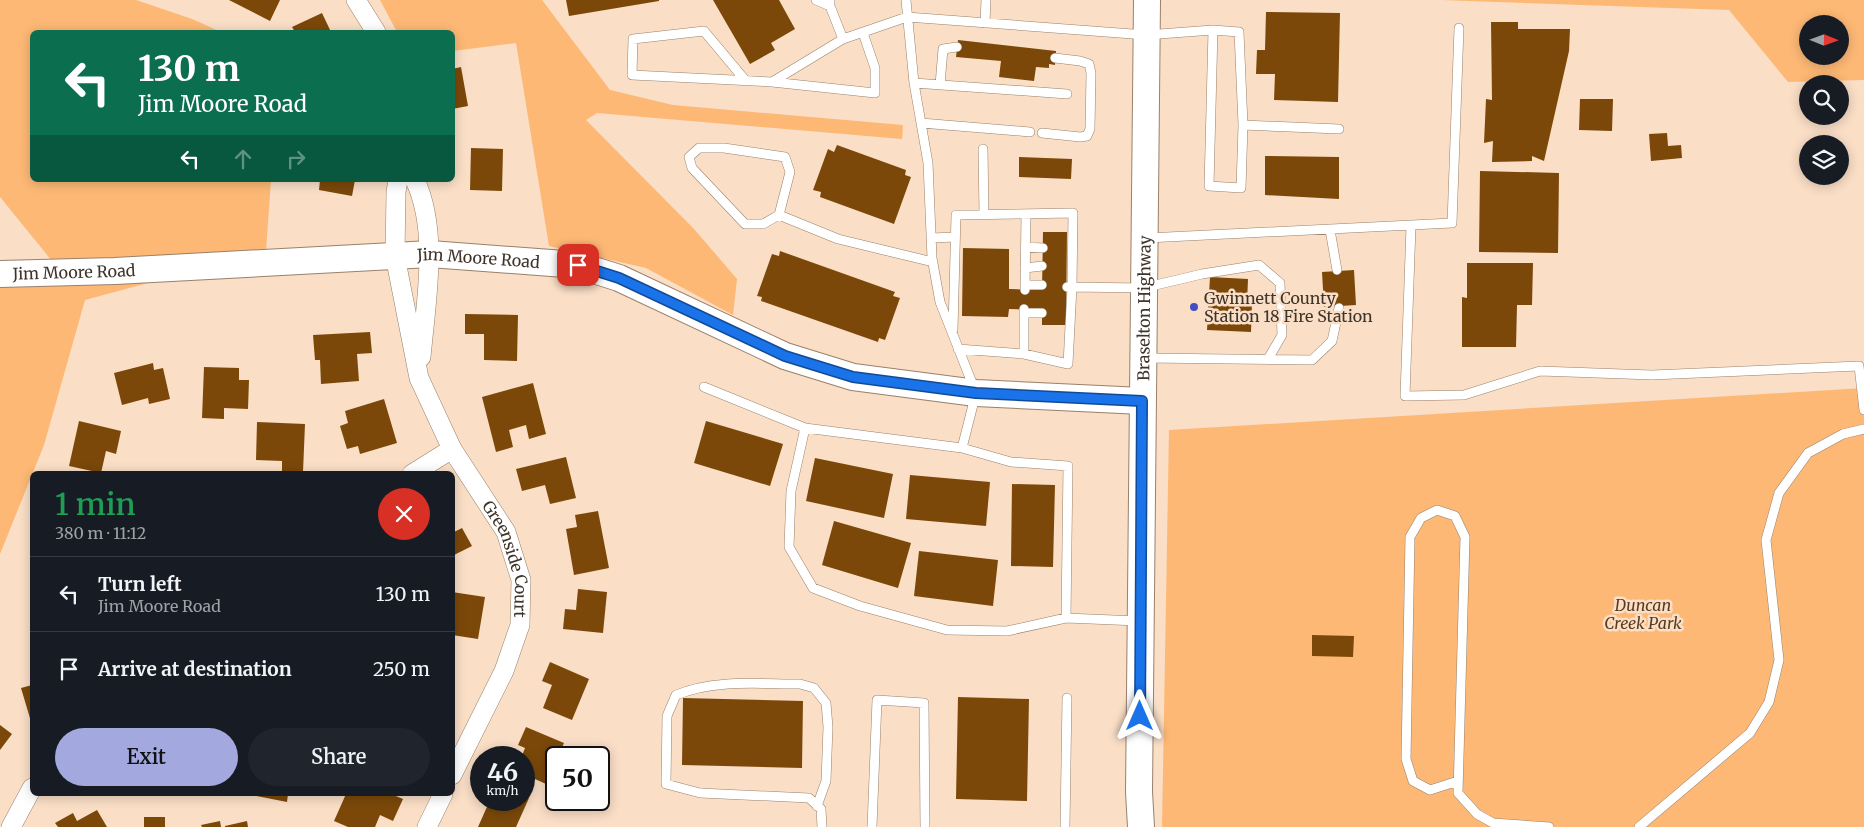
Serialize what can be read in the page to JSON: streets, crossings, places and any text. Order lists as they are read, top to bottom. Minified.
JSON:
{"streets":{"street":["Jim Moore Road","Braselton Highway","Greenside Court"]},"crossings":[["Jim Moore Road","Braselton Highway"],["Jim Moore Road","Greenside Court"]],"parks":["Duncan Creek Park"],"places":["Gwinnett County Station 18 Fire Station"],"north":"right","page":{"turn":["130 m","Jim Moore Road"],"heading":["1 min","380 m · 11:12"],"list":[{"name":"Turn left","note":"Jim Moore Road","value":"130 m"},{"name":"Arrive at destination","value":"250 m"}],"buttons":["Exit","Share"],"speed":"46 km/h","limit":"50"}}
